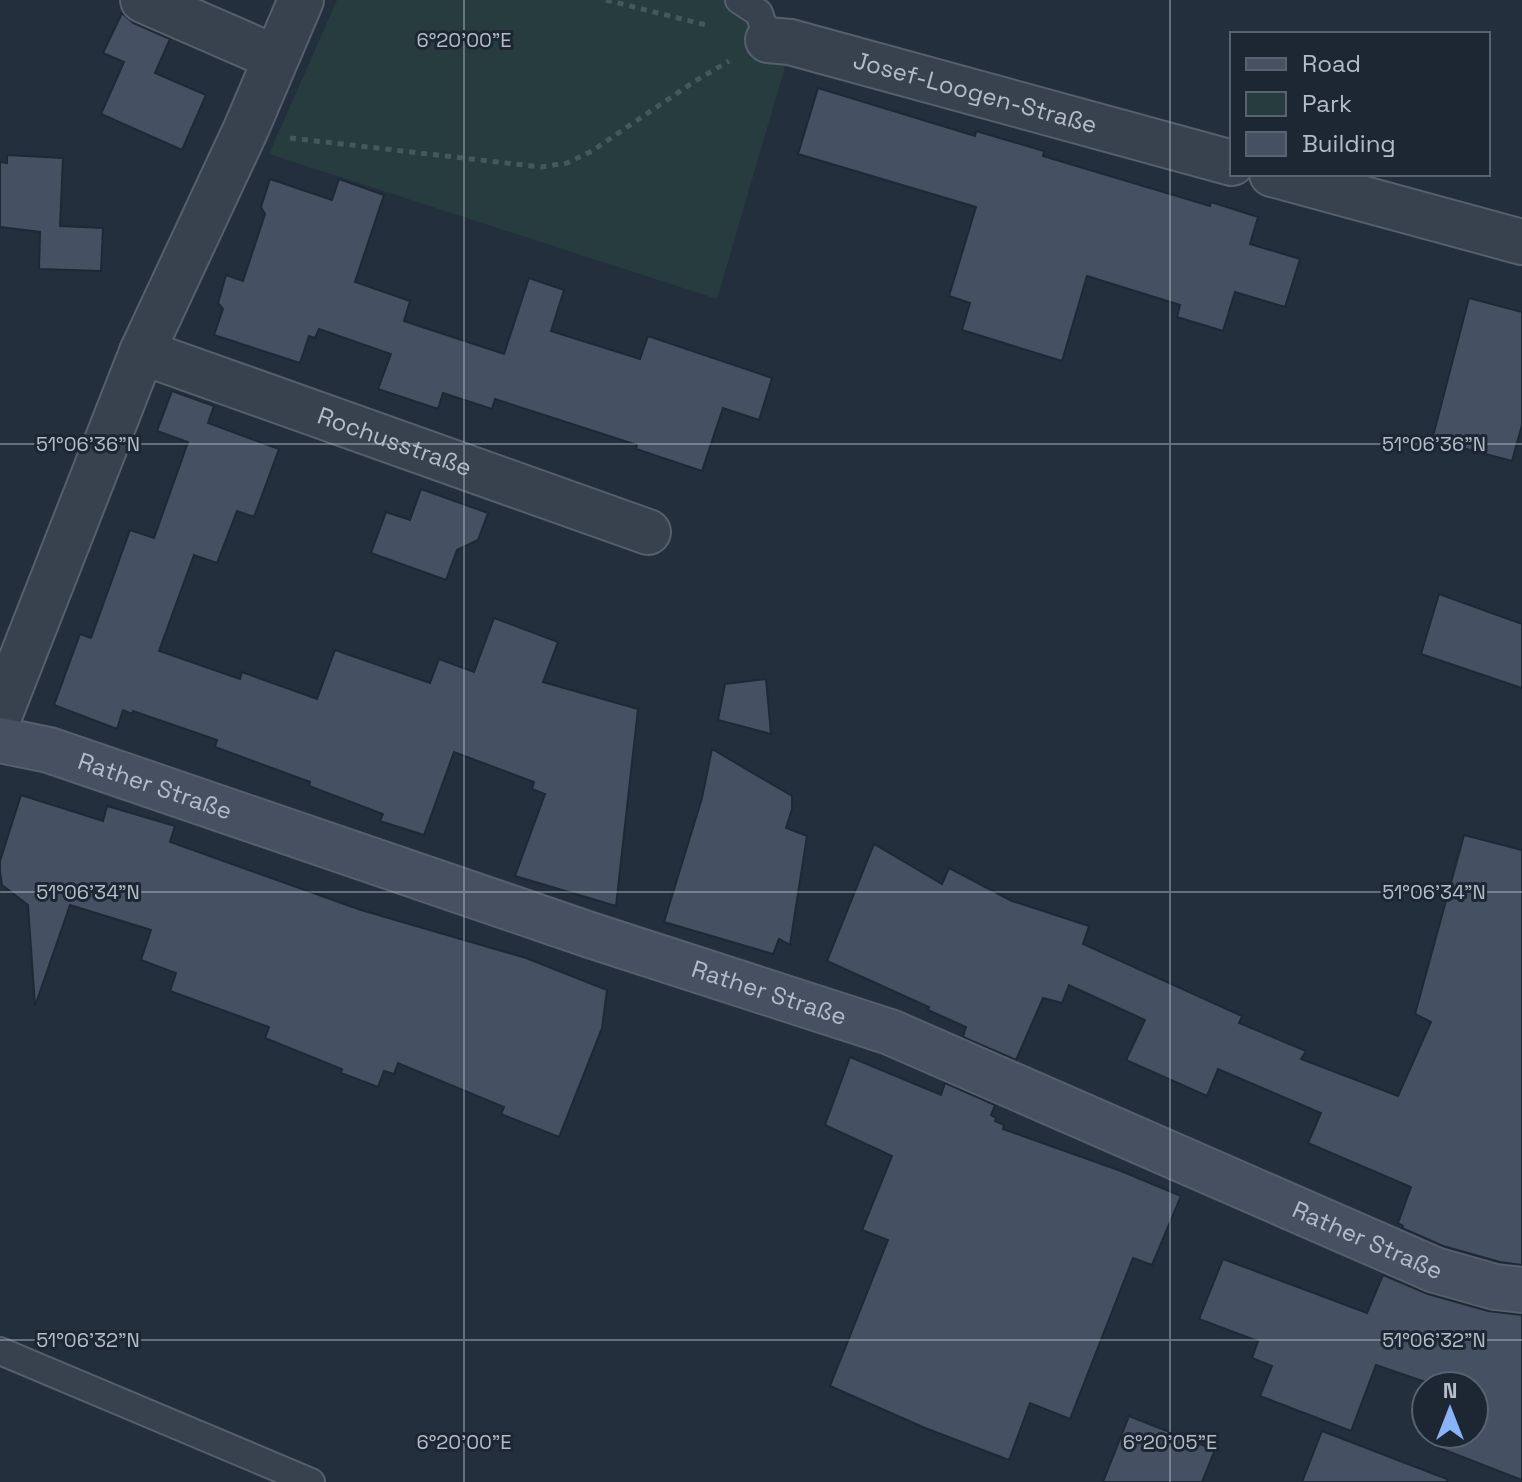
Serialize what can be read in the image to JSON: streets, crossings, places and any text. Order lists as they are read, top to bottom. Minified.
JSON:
{"streets":{"main road":["Rather Straße"],"street":["Josef-Loogen-Straße","Rochusstraße"]},"legend":["Road","Park","Building"],"north":"top","coordinates":["6°20'00\"E","51°06'36\"N","51°06'34\"N","51°06'32\"N","6°20'05\"E"]}
